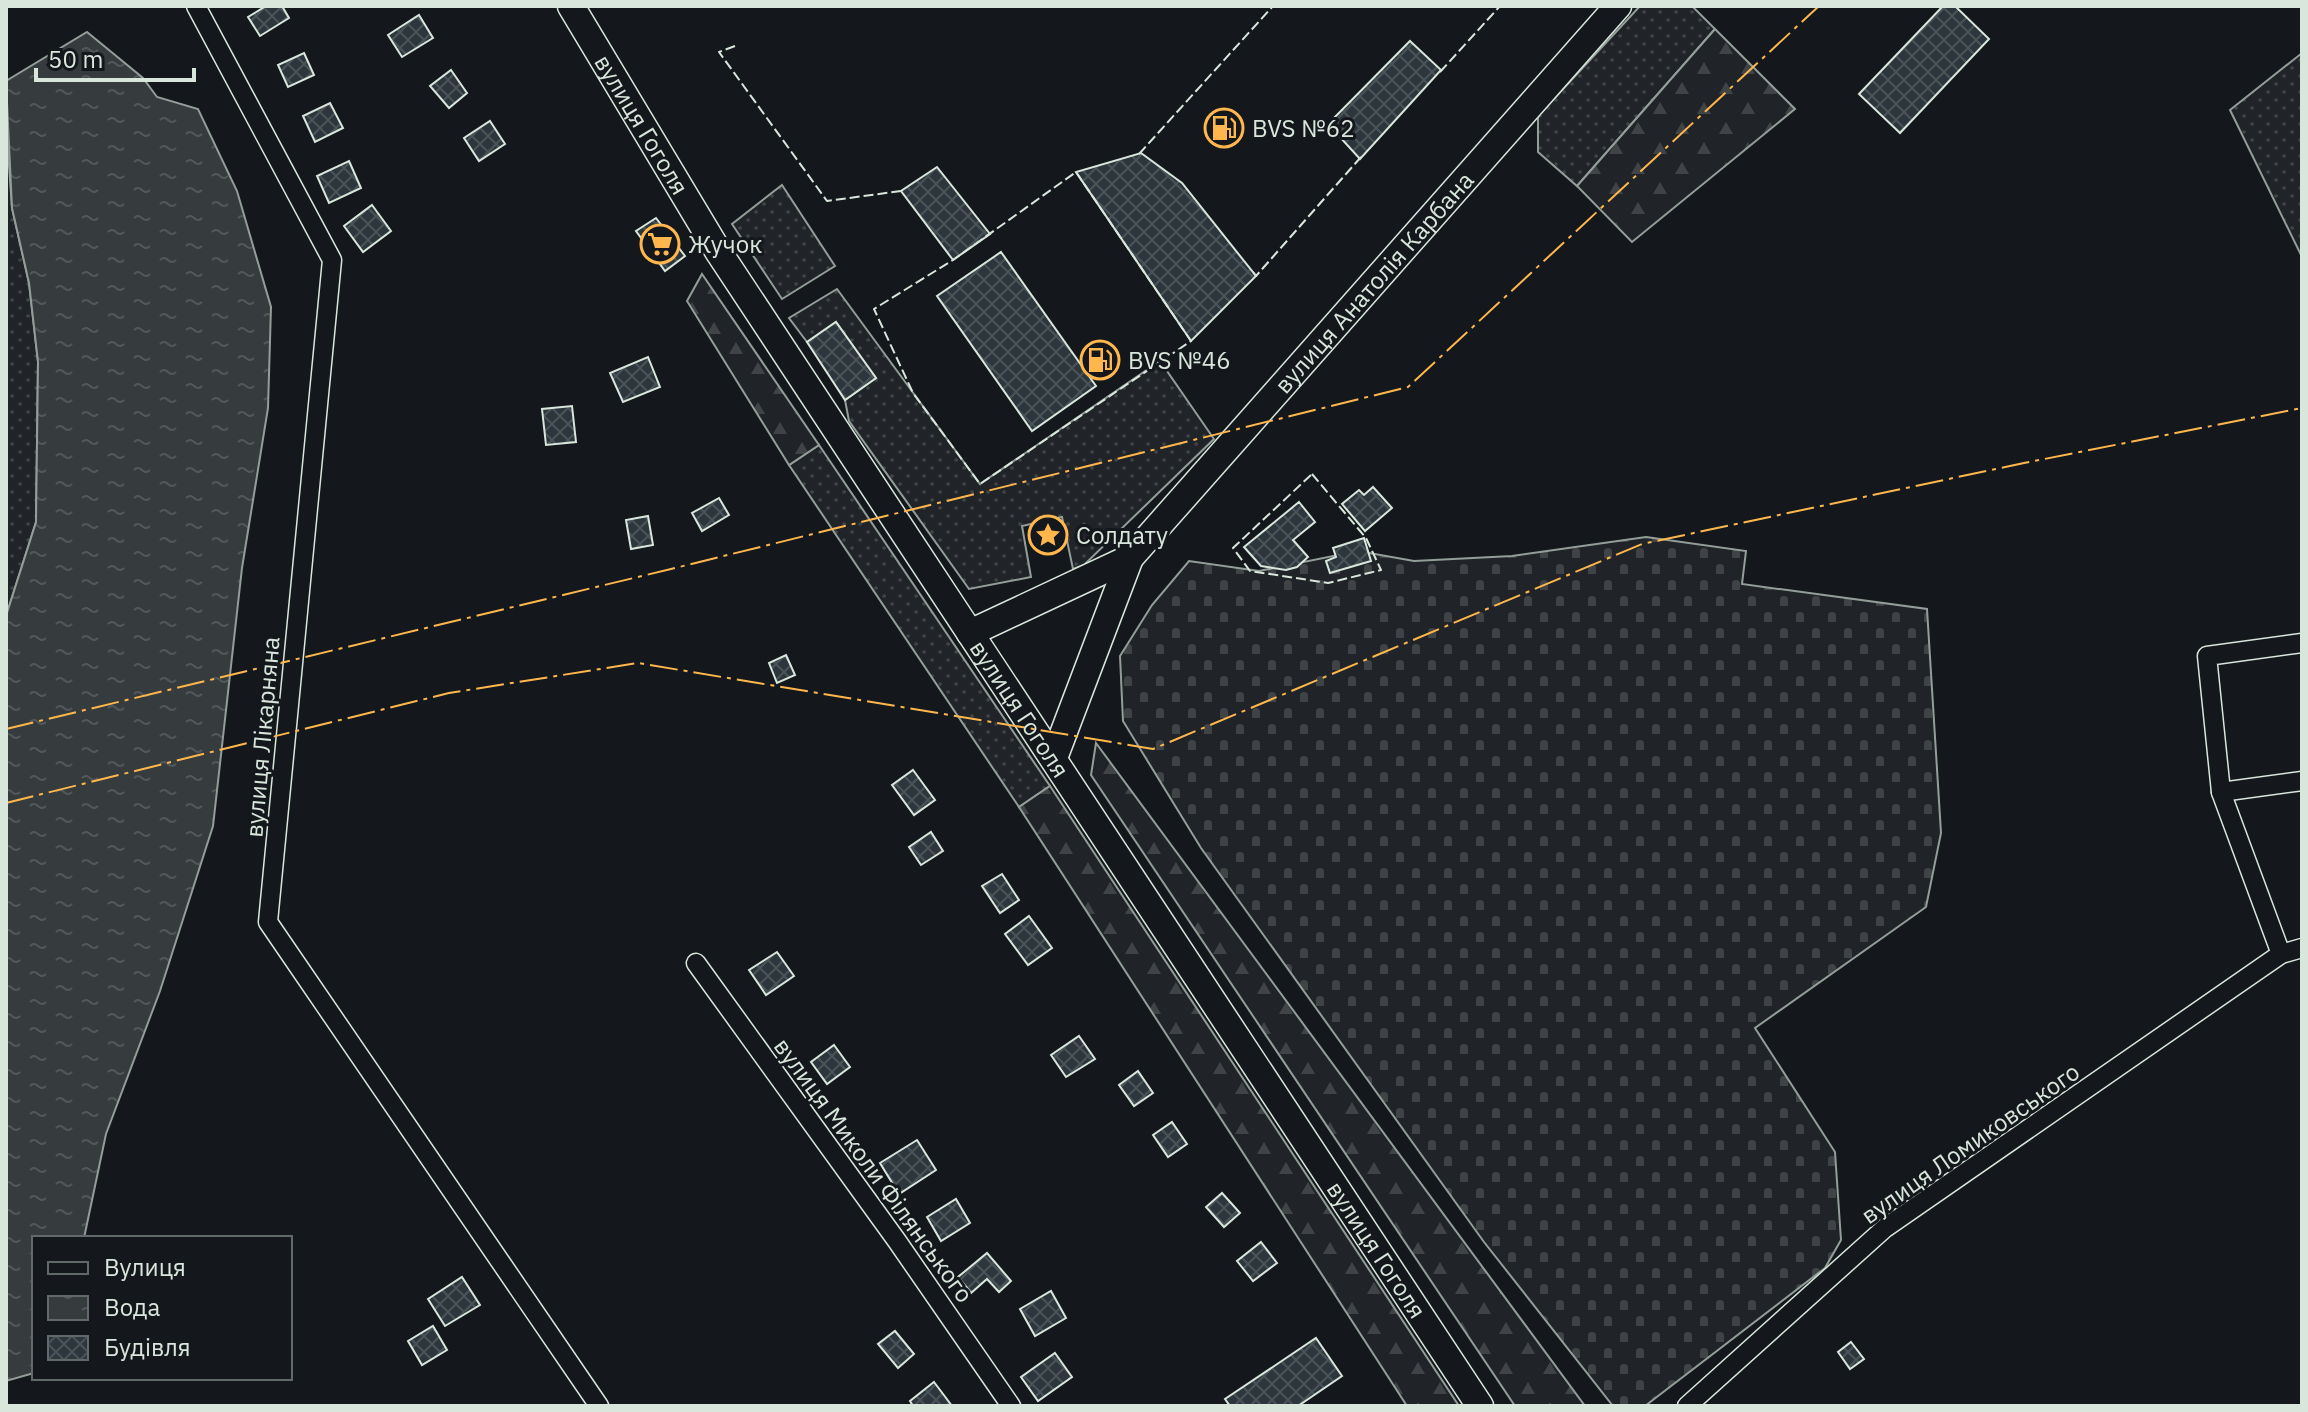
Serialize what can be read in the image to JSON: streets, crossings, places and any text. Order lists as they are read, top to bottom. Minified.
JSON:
{"streets":{"street":["вулиця Гоголя","вулиця Анатолія Карбана","вулиця Лікарняна","вулиця Ломиковського","вулиця Миколи Філянського"]},"places":{"fuel station":["BVS №62","BVS №46"],"supermarket":["Жучок"],"place":["Солдату"]},"legend":["Вулиця","Вода","Будівля"],"scale_bar":"50 m"}
